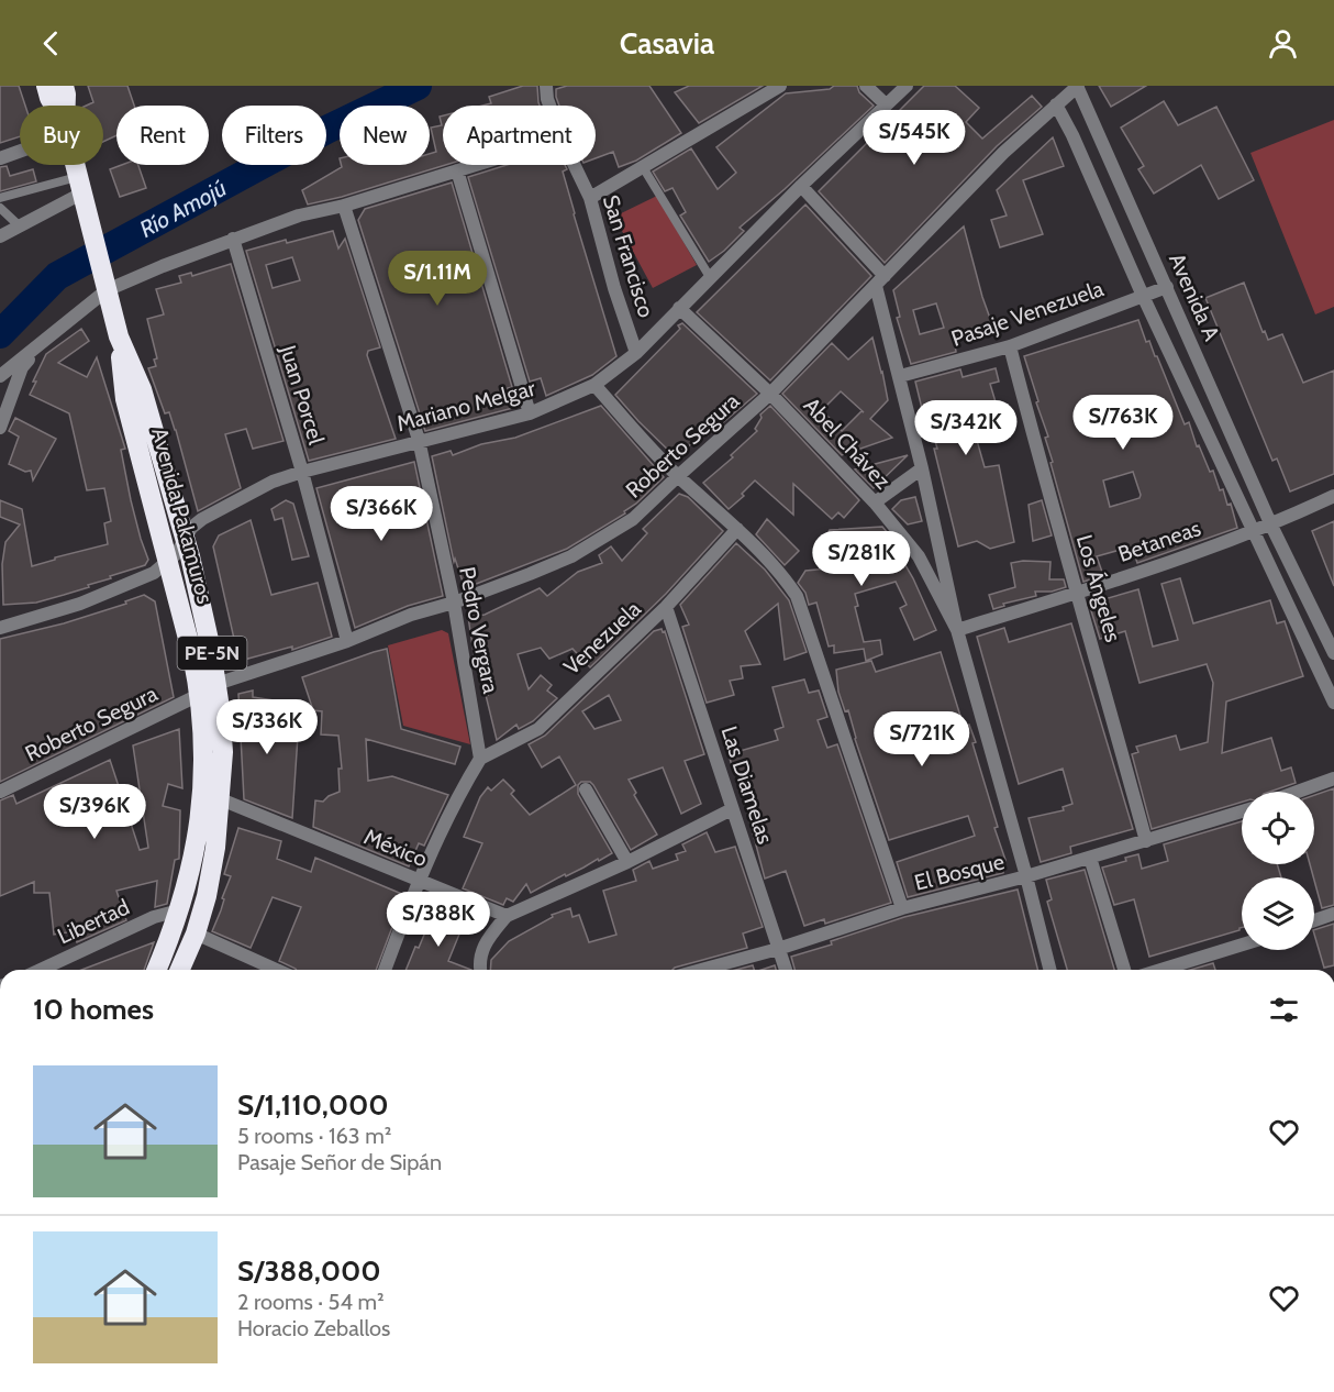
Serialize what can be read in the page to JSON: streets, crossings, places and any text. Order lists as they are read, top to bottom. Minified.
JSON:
{"streets":{"highway":["Avenida Pakamuros","PE-5N"],"street":["San Francisco","Avenida A","Pasaje Venezuela","Juan Porcel","Mariano Melgar","Abel Chávez","Roberto Segura","Betaneas","Los Ángeles","Pedro Vergara","Venezuela","Las Diamelas","México","El Bosque","Libertad"]},"crossings":[["San Francisco","Mariano Melgar"],["Avenida A","Pasaje Venezuela"],["Avenida A","Roberto Segura"],["Avenida A","Betaneas"],["Pasaje Venezuela","Los Ángeles"],["Juan Porcel","Mariano Melgar"],["Juan Porcel","Roberto Segura"],["Mariano Melgar","Abel Chávez"],["Mariano Melgar","Avenida Pakamuros"],["Mariano Melgar","Pedro Vergara"],["Mariano Melgar","PE-5N"],["Abel Chávez","Roberto Segura"],["Abel Chávez","Betaneas"],["Roberto Segura","Avenida Pakamuros"],["Roberto Segura","Pedro Vergara"],["Roberto Segura","PE-5N"],["Avenida Pakamuros","PE-5N"],["Avenida Pakamuros","Libertad"],["Betaneas","Los Ángeles"],["Los Ángeles","El Bosque"],["Pedro Vergara","Venezuela"],["Venezuela","Las Diamelas"],["PE-5N","México"],["Las Diamelas","El Bosque"]],"water":["Río Amojú"],"page":{"header":"Casavia","chip":["Buy","Rent","Filters","New","Apartment"],"price":["S/545K","S/1.11M","S/763K","S/342K","S/366K","S/281K","S/336K","S/721K","S/396K","S/388K"],"heading":"10 homes","list":[{"name":"S/1,110,000","note":"5 rooms · 163 m² · Pasaje Señor de Sipán"},{"name":"S/388,000","note":"2 rooms · 54 m² · Horacio Zeballos"}]}}
